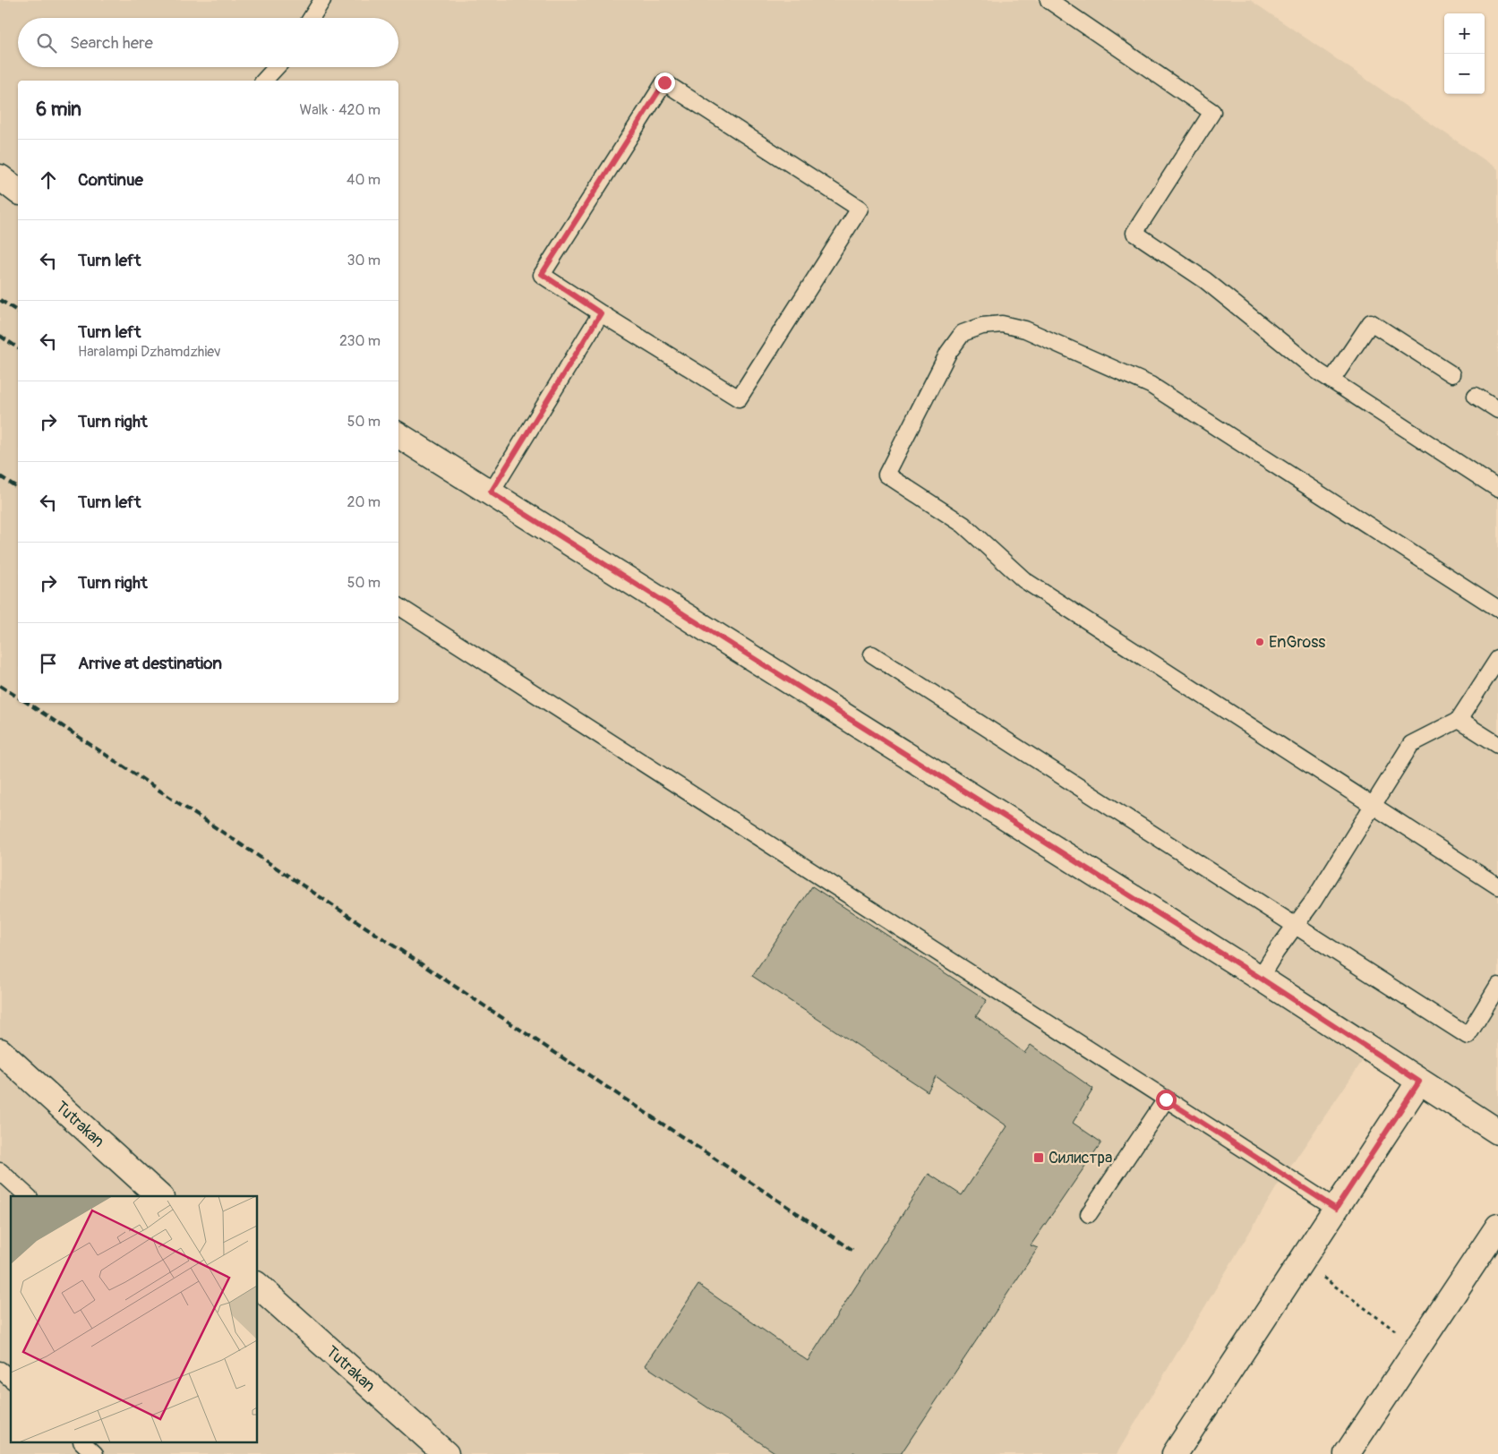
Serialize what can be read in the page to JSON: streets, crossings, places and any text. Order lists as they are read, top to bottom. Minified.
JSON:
{"streets":{"street":["Tutrakan"]},"places":{"other":["EnGross"],"transit":["Силистра"]},"page":{"map_buttons":["+","−"],"search":"Search here","heading":["6 min","Walk · 420 m"],"list":[["Continue","40 m"],["Turn left","30 m"],["Turn left","Haralampi Dzhamdzhiev","230 m"],["Turn right","50 m"],["Turn left","20 m"],["Turn right","50 m"],"Arrive at destination"]}}
